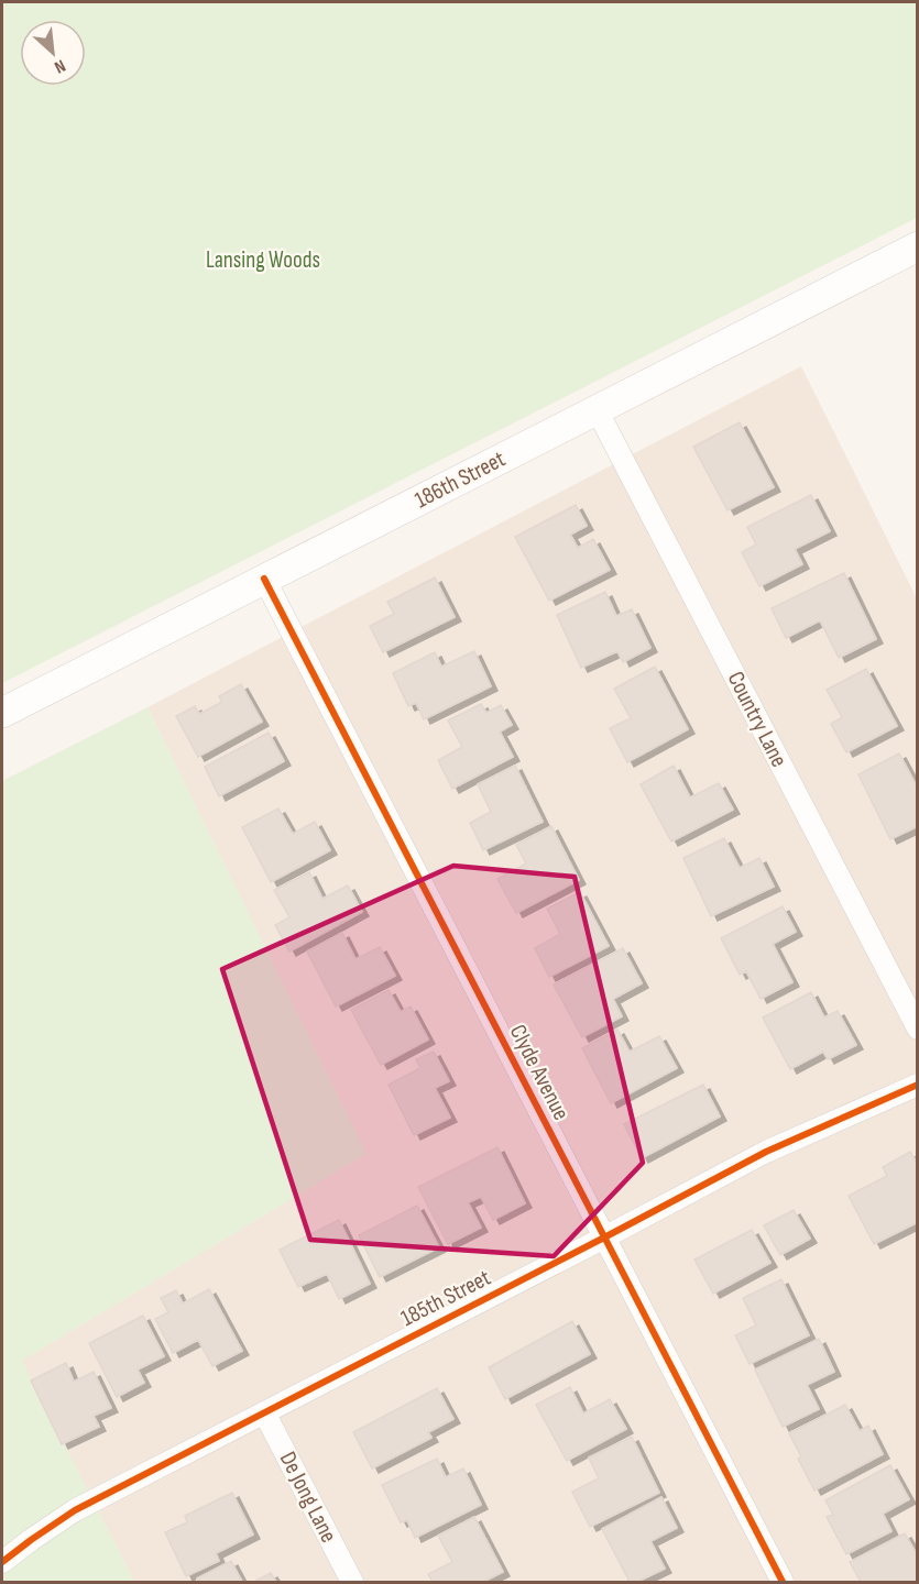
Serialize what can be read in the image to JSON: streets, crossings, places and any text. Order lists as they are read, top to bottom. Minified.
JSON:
{"streets":{"street":["186th Street","Country Lane","Clyde Avenue","185th Street","De Jong Lane"]},"crossings":[["186th Street","Country Lane"],["186th Street","Clyde Avenue"],["Clyde Avenue","185th Street"],["185th Street","De Jong Lane"]],"parks":["Lansing Woods"],"north":"bottom right"}
